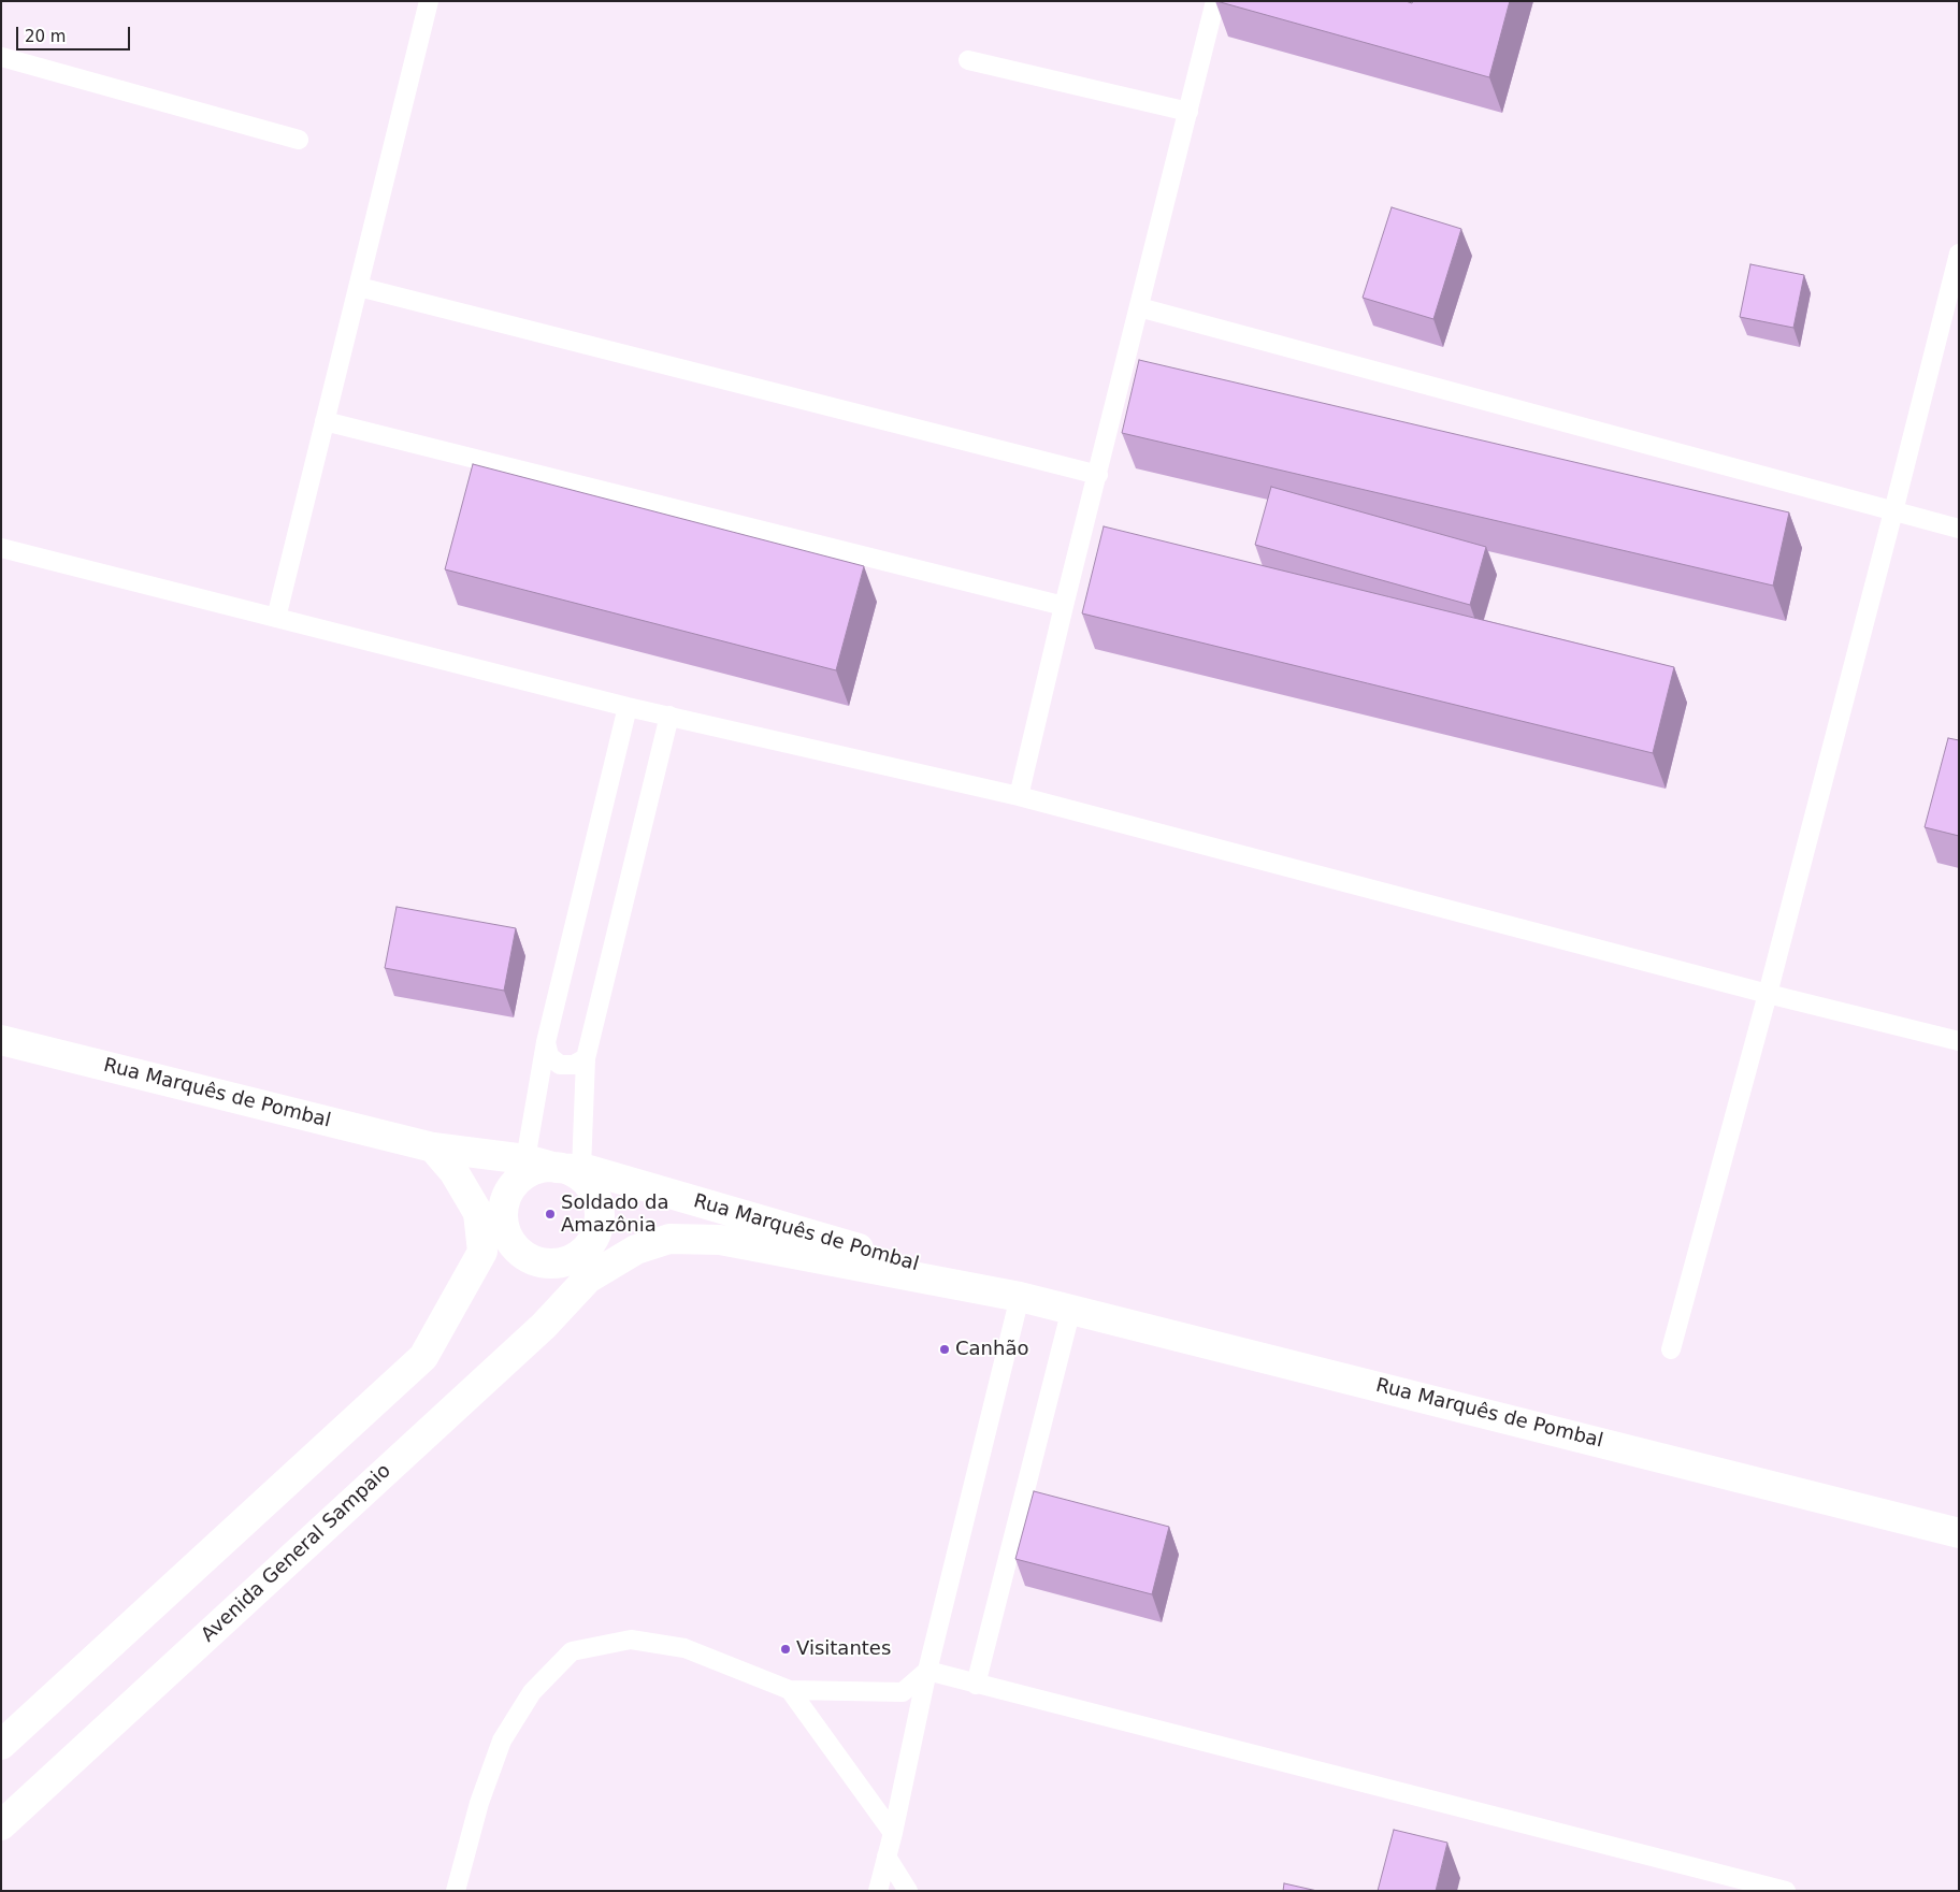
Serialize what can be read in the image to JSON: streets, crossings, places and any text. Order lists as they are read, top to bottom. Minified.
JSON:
{"streets":{"street":["Rua Marquês de Pombal","Avenida General Sampaio"]},"crossings":[["Rua Marquês de Pombal","Avenida General Sampaio"]],"places":["Soldado da Amazônia","Canhão","Visitantes"],"scale_bar":"20 m"}
